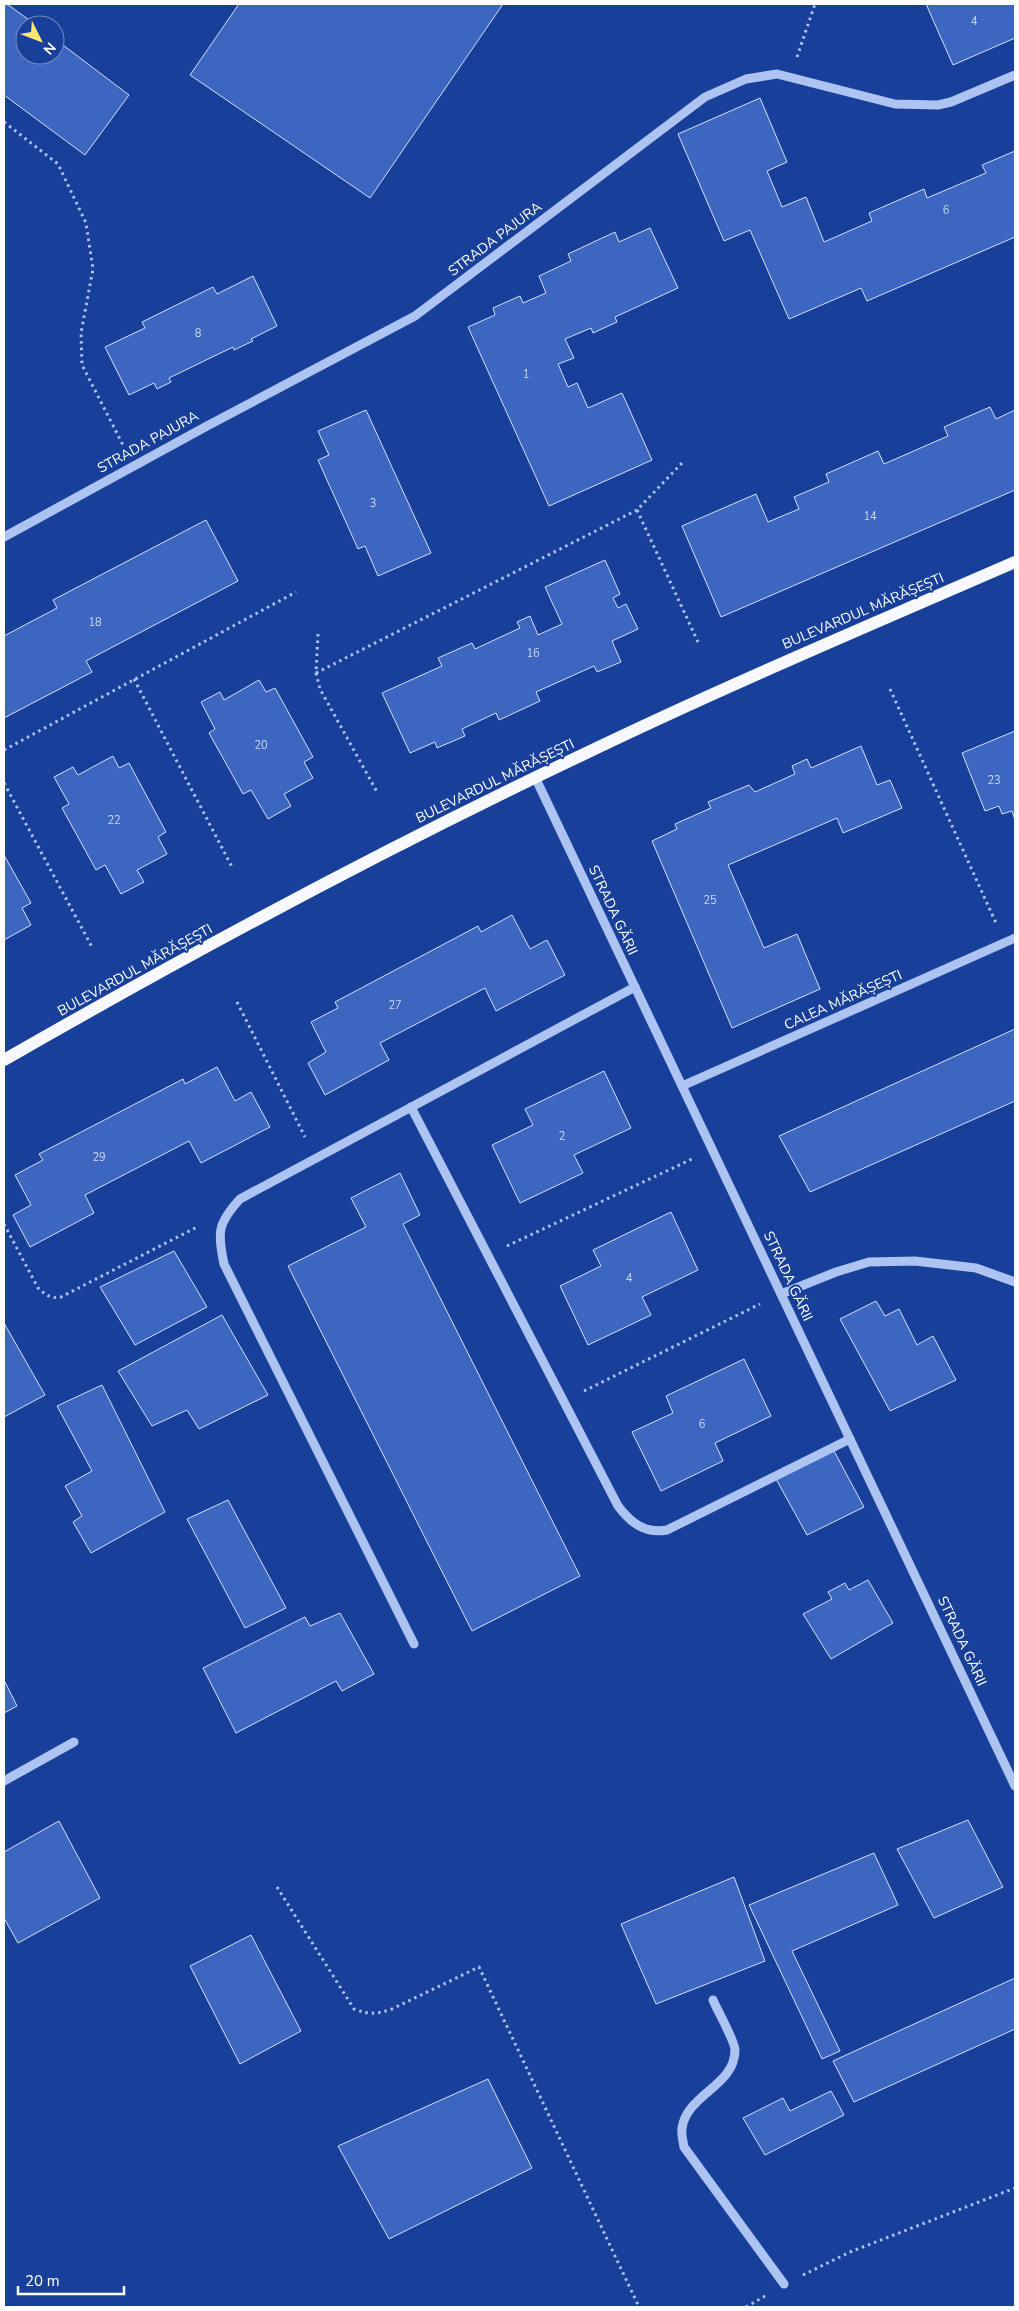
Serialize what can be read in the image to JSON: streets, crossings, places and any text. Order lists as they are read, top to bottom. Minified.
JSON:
{"streets":{"main road":["BULEVARDUL MĂRĂȘEȘTI"],"street":["STRADA PAJURA","STRADA GĂRII","CALEA MĂRĂȘEȘTI"]},"crossings":[["BULEVARDUL MĂRĂȘEȘTI","STRADA GĂRII"],["STRADA GĂRII","CALEA MĂRĂȘEȘTI"]],"house_numbers":["4","6","8","1","3","14","18","16","20","23","22","25","27","2","29","4","6"],"scale_bar":"20 m","north":"bottom right"}
